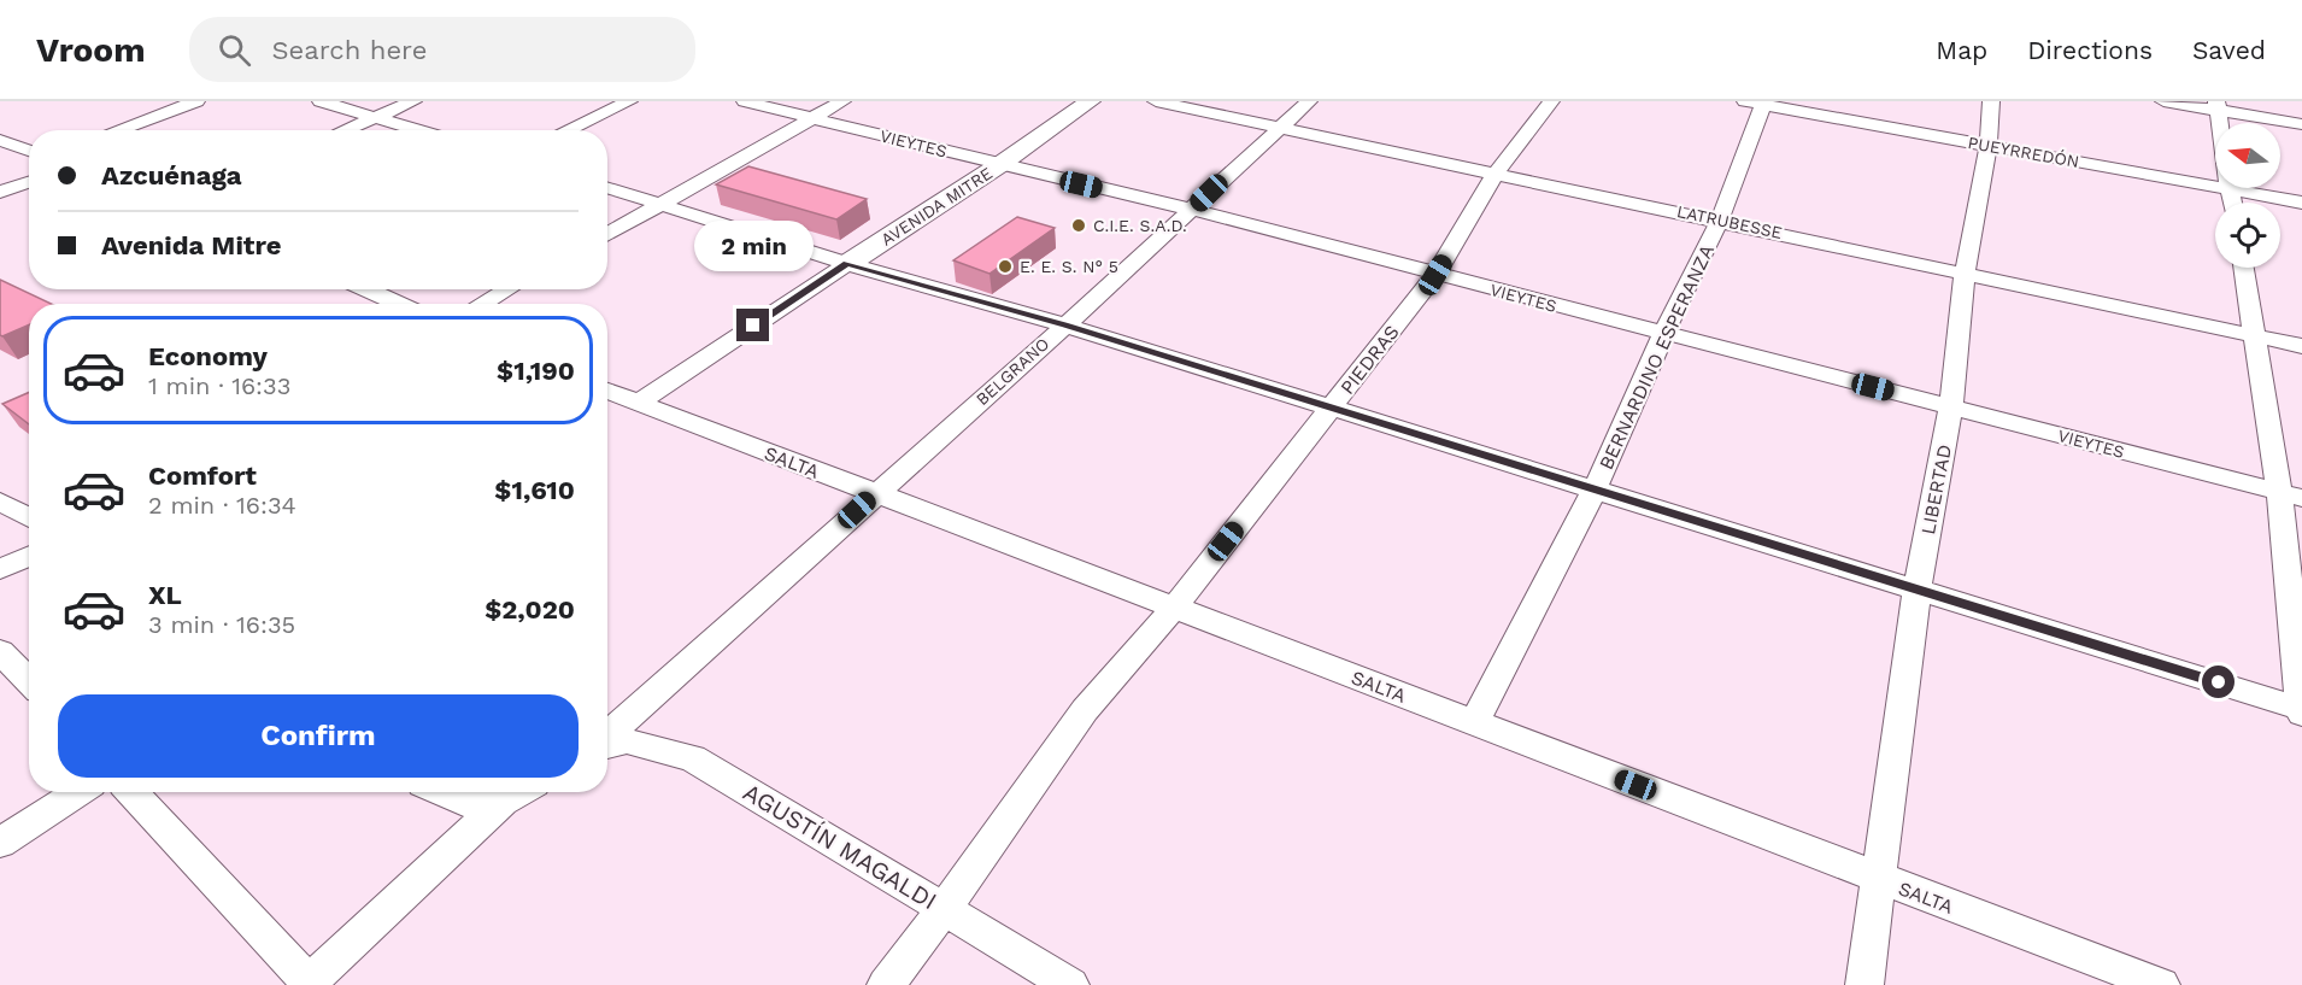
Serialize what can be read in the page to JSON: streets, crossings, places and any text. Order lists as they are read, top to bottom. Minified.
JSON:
{"streets":{"main road":["AVENIDA MITRE"],"street":["VIEYTES","PUEYRREDÓN","LATRUBESSE","BERNARDINO ESPERANZA","PIEDRAS","BELGRANO","SALTA","LIBERTAD","AGUSTÍN MAGALDI"]},"crossings":[["VIEYTES","AVENIDA MITRE"],["VIEYTES","BERNARDINO ESPERANZA"],["VIEYTES","PIEDRAS"],["VIEYTES","BELGRANO"],["VIEYTES","LIBERTAD"],["PUEYRREDÓN","BERNARDINO ESPERANZA"],["PUEYRREDÓN","LIBERTAD"],["AVENIDA MITRE","SALTA"],["LATRUBESSE","BERNARDINO ESPERANZA"],["LATRUBESSE","PIEDRAS"],["LATRUBESSE","BELGRANO"],["LATRUBESSE","LIBERTAD"],["BERNARDINO ESPERANZA","SALTA"],["PIEDRAS","SALTA"],["PIEDRAS","AGUSTÍN MAGALDI"],["BELGRANO","SALTA"],["SALTA","LIBERTAD"]],"places":["C.I.E. S.A.D.","E. E. S. N° 5"],"north":"left","page":{"header":"Vroom","search":"Search here","nav":["Map","Directions","Saved"],"banner":["Azcuénaga","Avenida Mitre"],"bubble":"2 min","list":[{"name":"Economy","note":"1 min · 16:33","value":"$1,190"},{"name":"Comfort","note":"2 min · 16:34","value":"$1,610"},{"name":"XL","note":"3 min · 16:35","value":"$2,020"}],"buttons":"Confirm"}}
